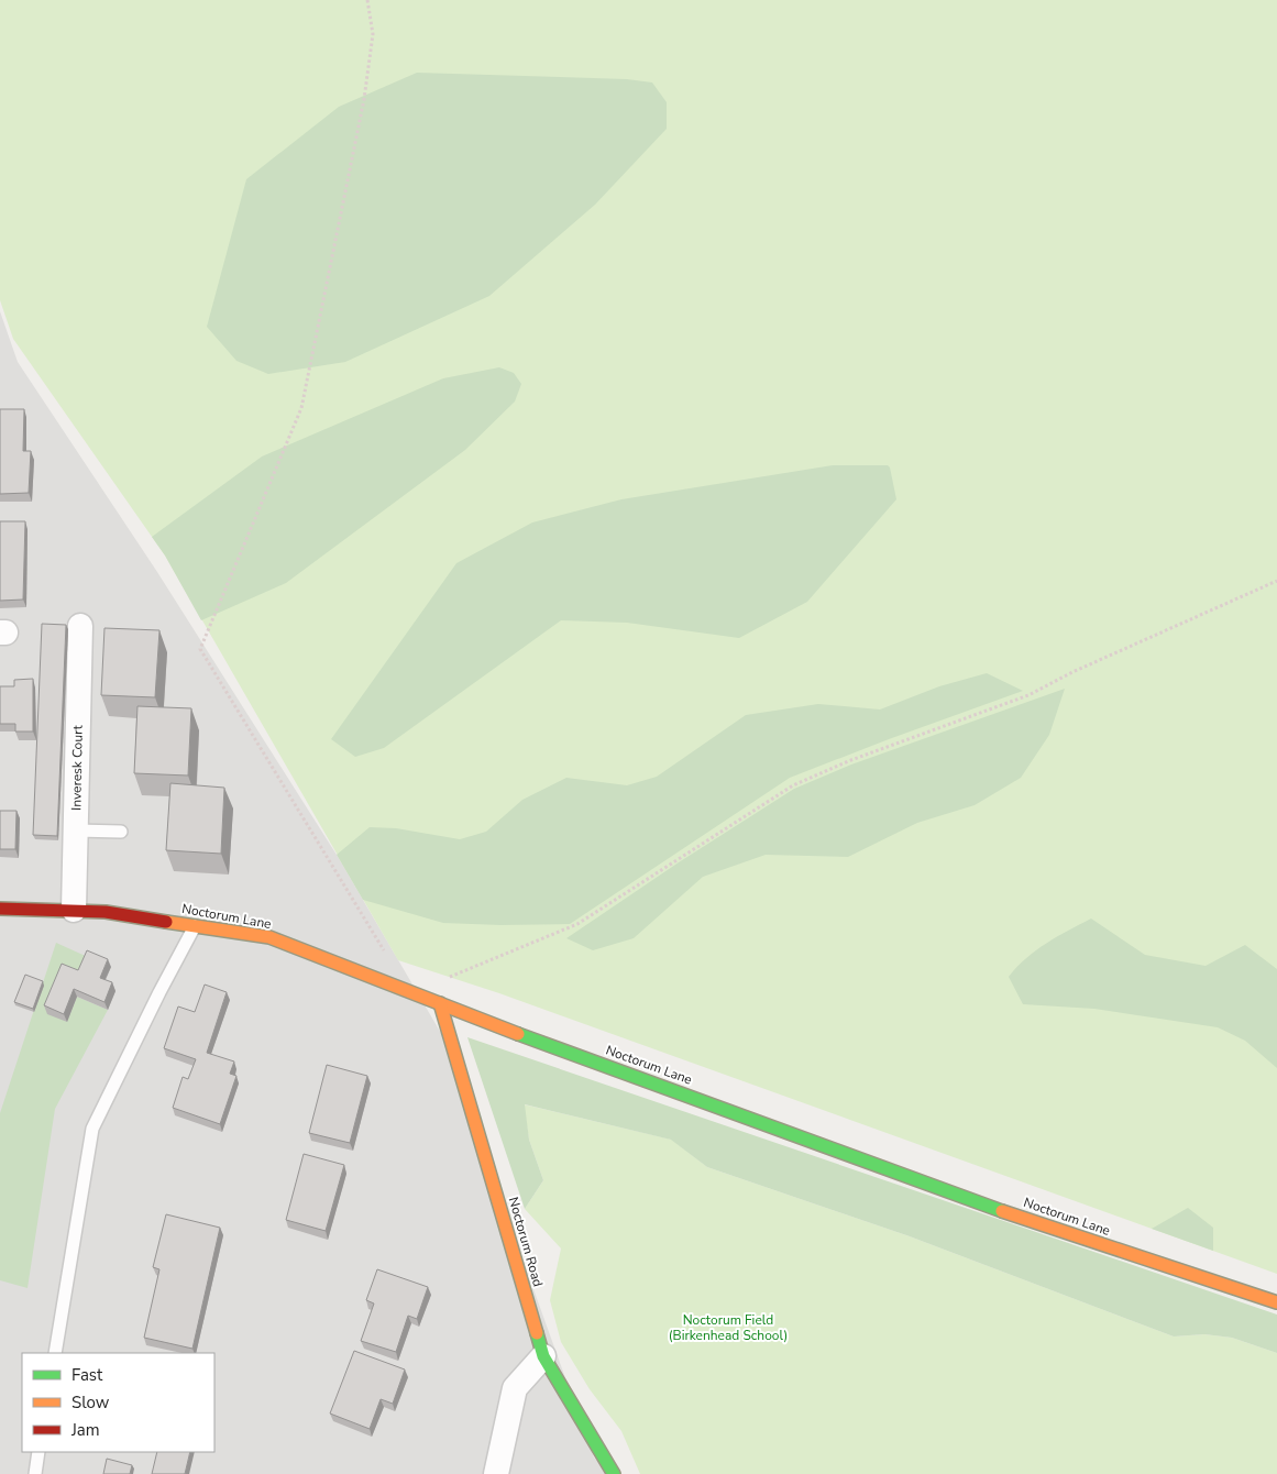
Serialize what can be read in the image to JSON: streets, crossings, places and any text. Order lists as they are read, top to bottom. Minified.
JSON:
{"streets":{"street":["Inveresk Court","Noctorum Lane","Noctorum Road"]},"crossings":[["Inveresk Court","Noctorum Lane"],["Noctorum Lane","Noctorum Road"]],"parks":["Noctorum Field (Birkenhead School)"],"legend":["Fast","Slow","Jam"]}
